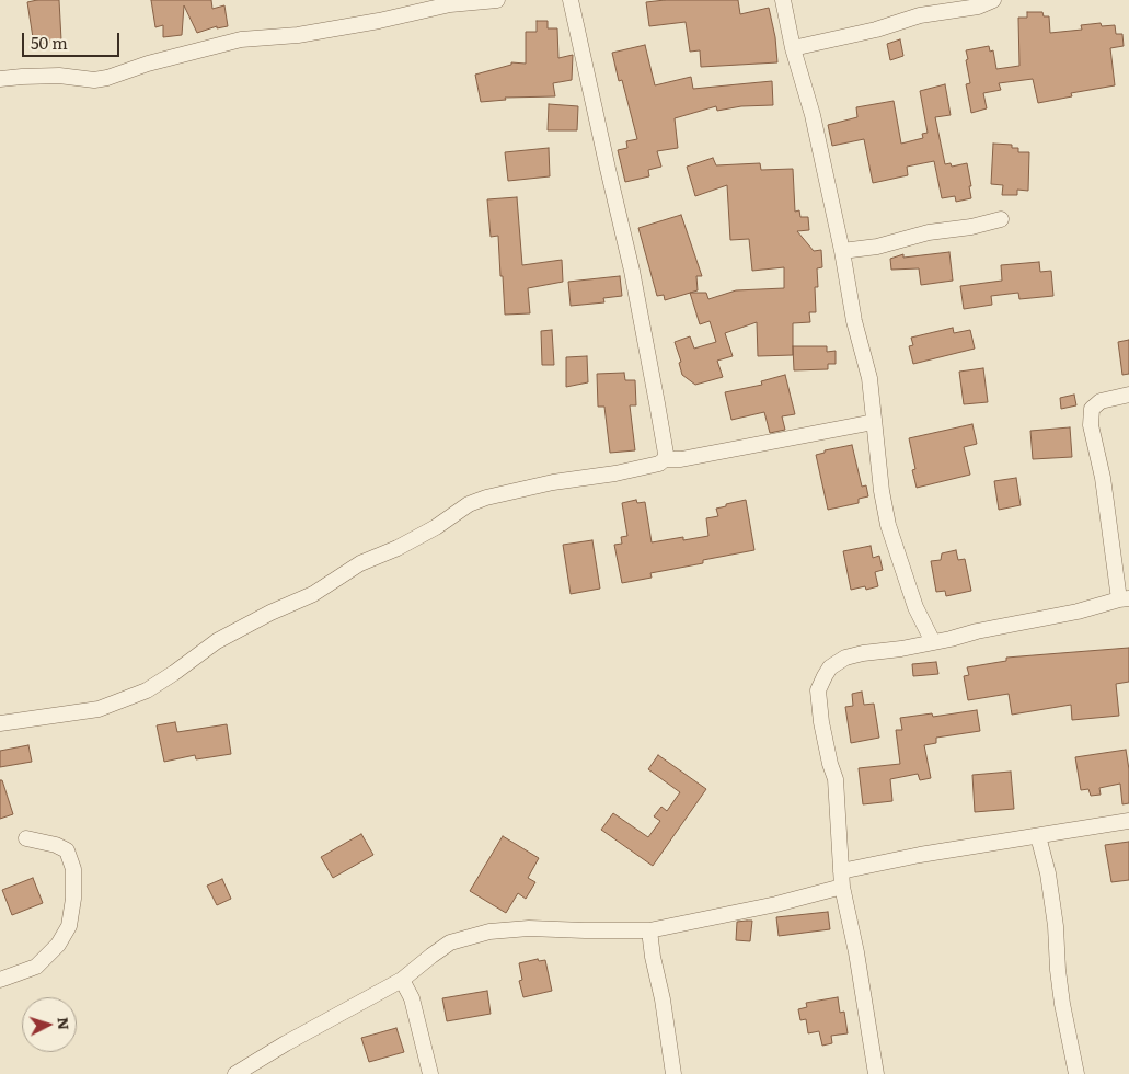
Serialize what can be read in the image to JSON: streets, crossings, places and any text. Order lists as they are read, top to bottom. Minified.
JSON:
{"scale_bar":"50 m","north":"right"}
